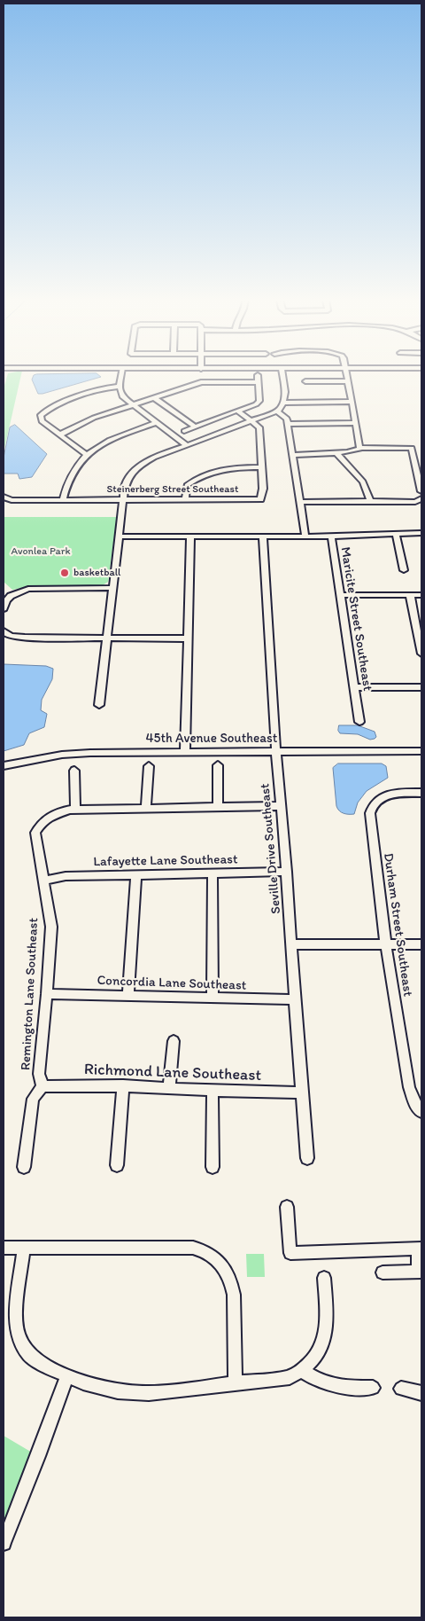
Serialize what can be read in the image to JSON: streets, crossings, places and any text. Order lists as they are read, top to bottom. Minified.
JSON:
{"streets":{"street":["Steinerberg Street Southeast","Maricite Street Southeast","45th Avenue Southeast","Seville Drive Southeast","Lafayette Lane Southeast","Durham Street Southeast","Concordia Lane Southeast","Remington Lane Southeast","Richmond Lane Southeast"]},"crossings":[["45th Avenue Southeast","Seville Drive Southeast"],["Seville Drive Southeast","Lafayette Lane Southeast"],["Seville Drive Southeast","Concordia Lane Southeast"],["Seville Drive Southeast","Richmond Lane Southeast"],["Lafayette Lane Southeast","Remington Lane Southeast"],["Concordia Lane Southeast","Remington Lane Southeast"],["Remington Lane Southeast","Richmond Lane Southeast"]],"parks":["Avonlea Park"],"places":["basketball"]}
